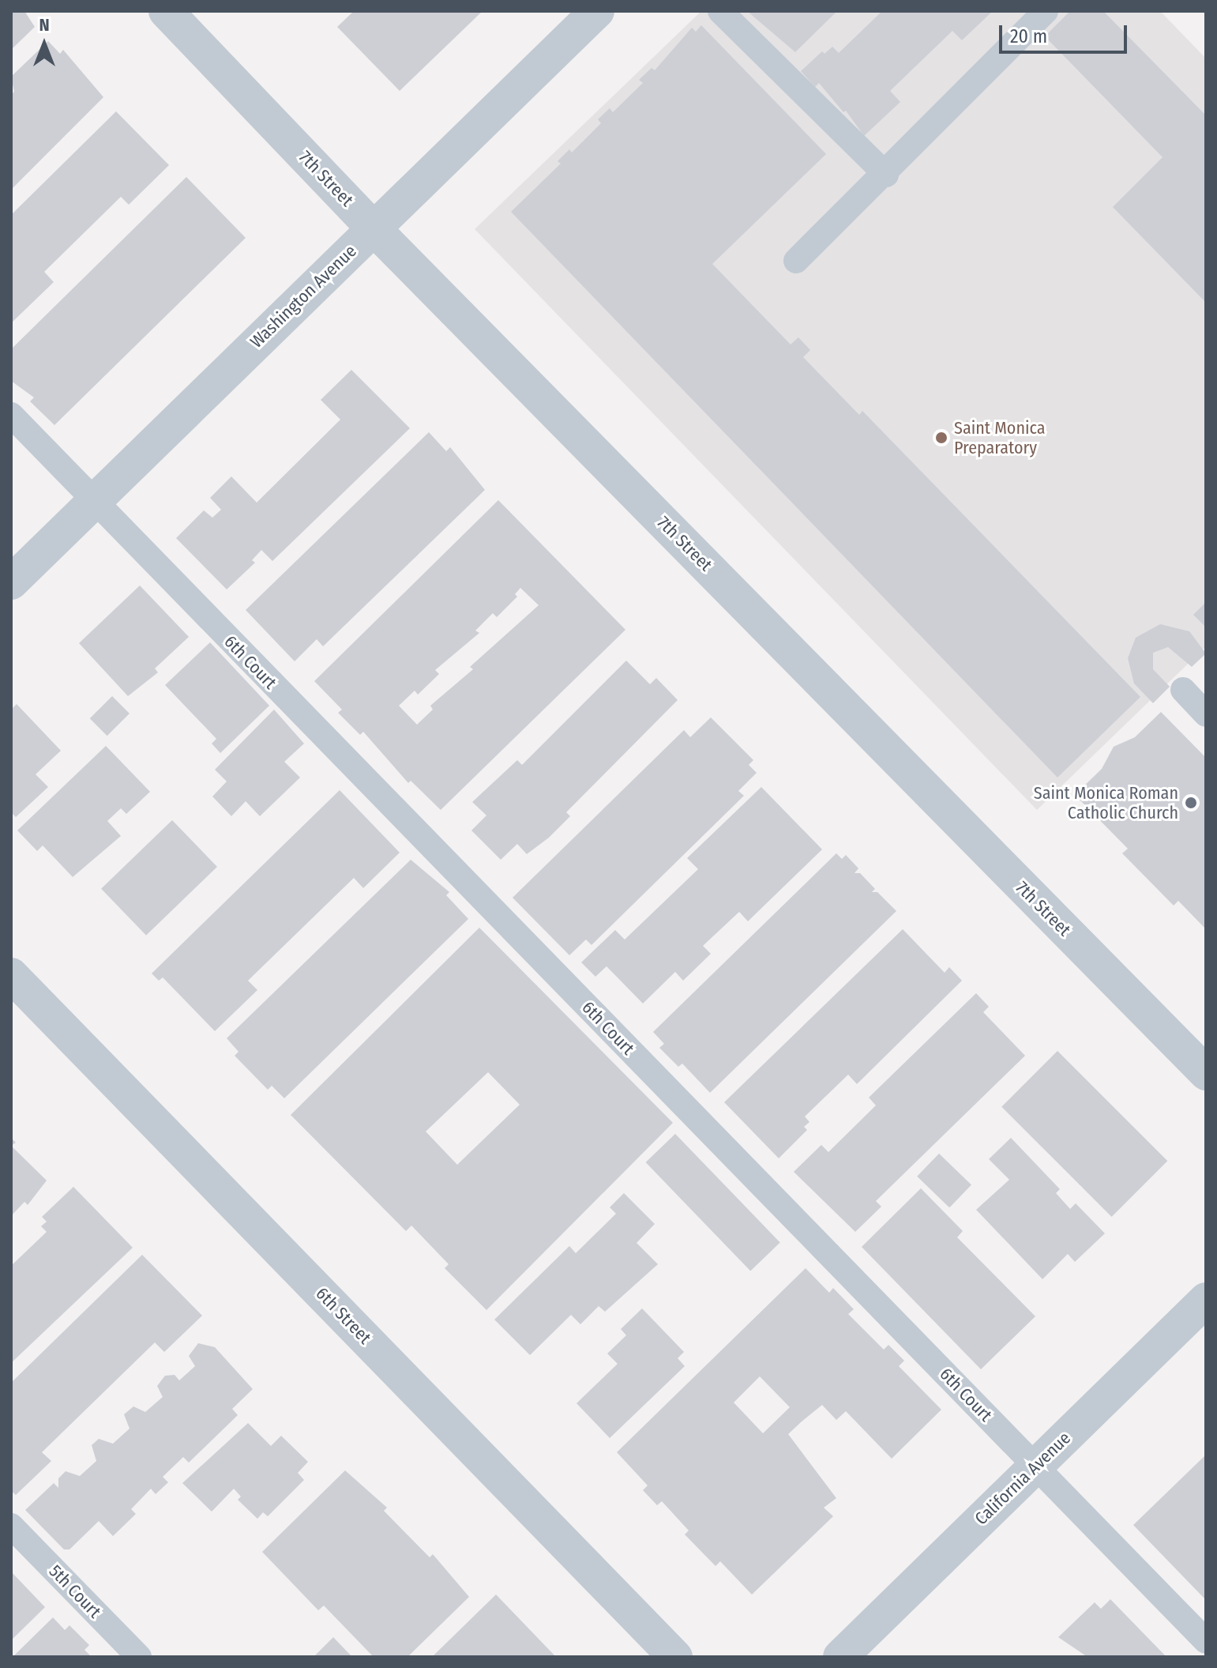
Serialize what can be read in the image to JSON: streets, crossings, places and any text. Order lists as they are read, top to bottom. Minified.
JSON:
{"streets":{"street":["7th Street","Washington Avenue","6th Street","California Avenue"],"lane":["6th Court","5th Court"]},"crossings":[["7th Street","Washington Avenue"],["Washington Avenue","6th Court"],["6th Court","California Avenue"]],"places":["Saint Monica Preparatory","Saint Monica Roman Catholic Church"],"scale_bar":"20 m","north":"top"}
